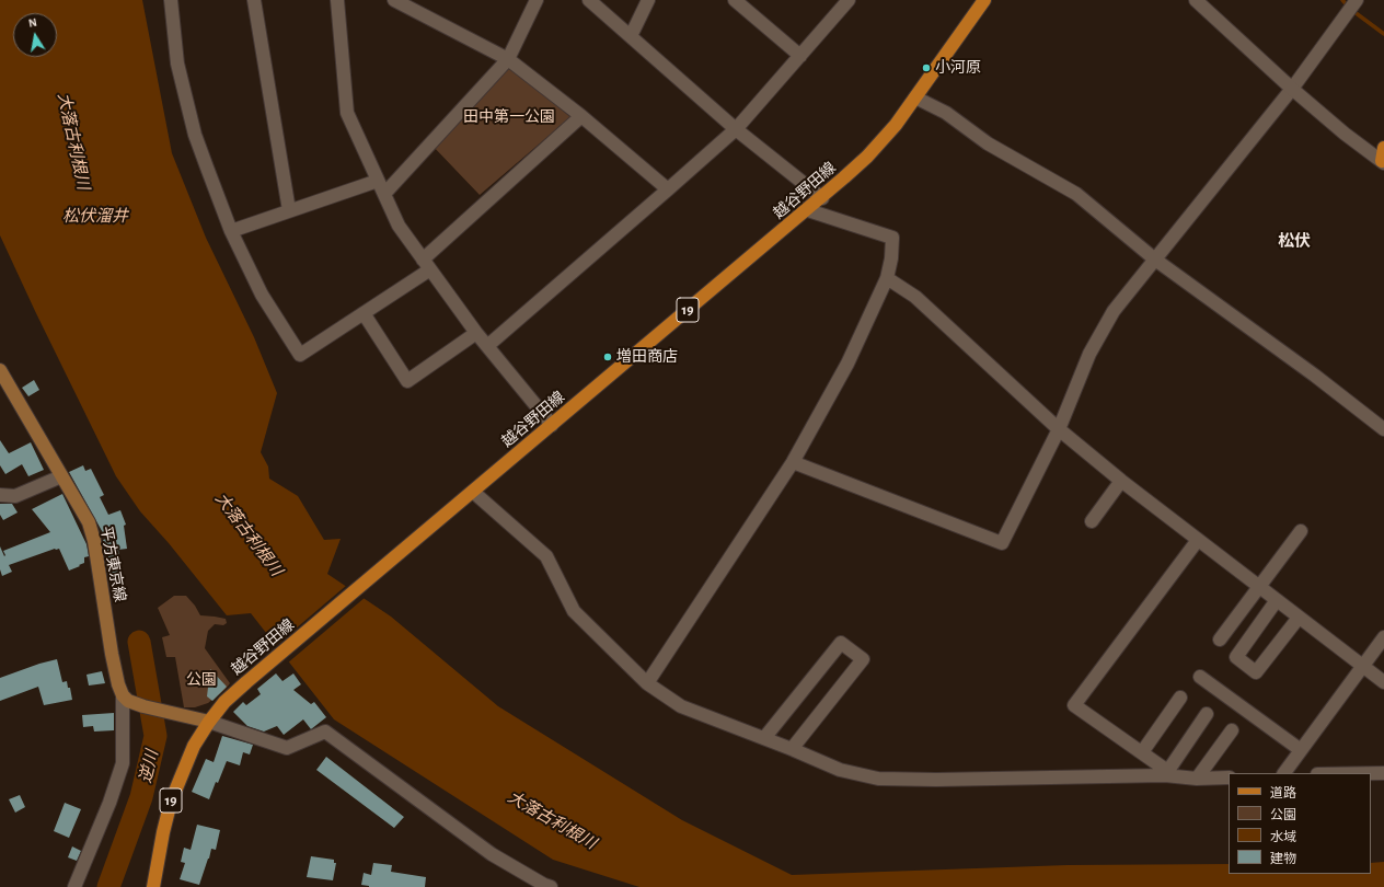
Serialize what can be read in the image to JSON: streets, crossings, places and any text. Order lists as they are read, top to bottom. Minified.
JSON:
{"streets":{"main road":["越谷野田線","19","平方東京線"]},"districts":["松伏"],"water":["大落古利根川","松伏溜井","逆川"],"parks":["田中第一公園","公園"],"places":["小河原","増田商店"],"legend":["道路","公園","水域","建物"],"north":"top"}
